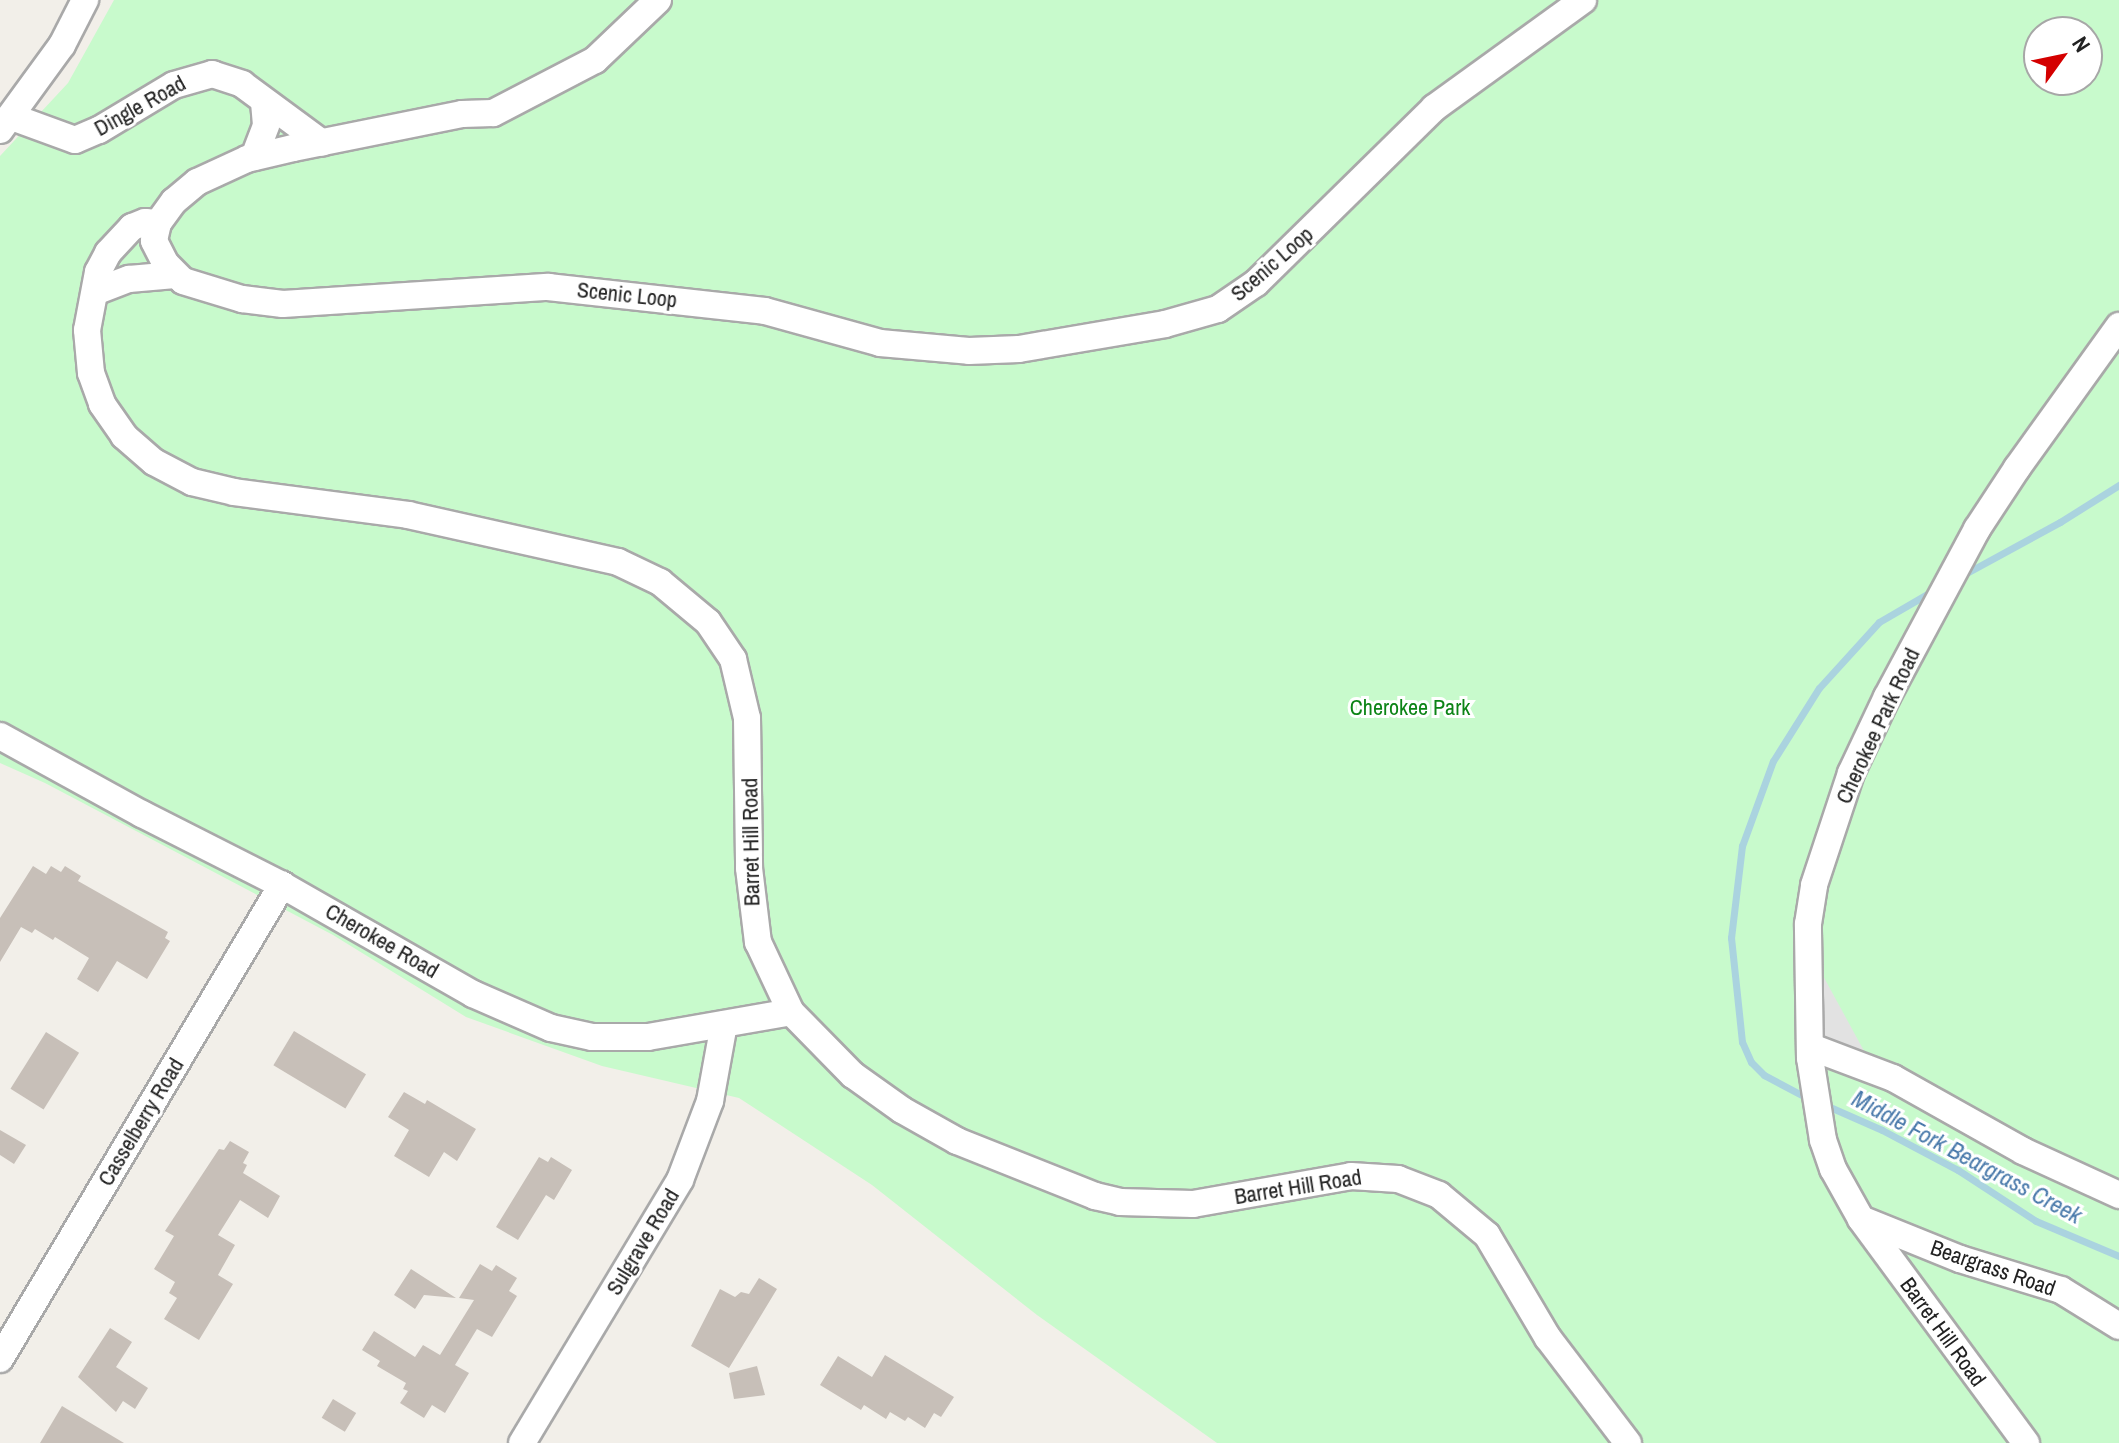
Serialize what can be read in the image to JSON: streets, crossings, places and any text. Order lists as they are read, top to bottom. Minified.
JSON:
{"streets":{"street":["Dingle Road","Scenic Loop","Cherokee Park Road","Barret Hill Road","Cherokee Road","Casselberry Road","Sulgrave Road","Beargrass Road"]},"crossings":[["Cherokee Park Road","Barret Hill Road"],["Cherokee Park Road","Beargrass Road"],["Barret Hill Road","Cherokee Road"],["Barret Hill Road","Beargrass Road"],["Cherokee Road","Casselberry Road"],["Cherokee Road","Sulgrave Road"]],"water":["Middle Fork Beargrass Creek"],"parks":["Cherokee Park"],"north":"top right"}
